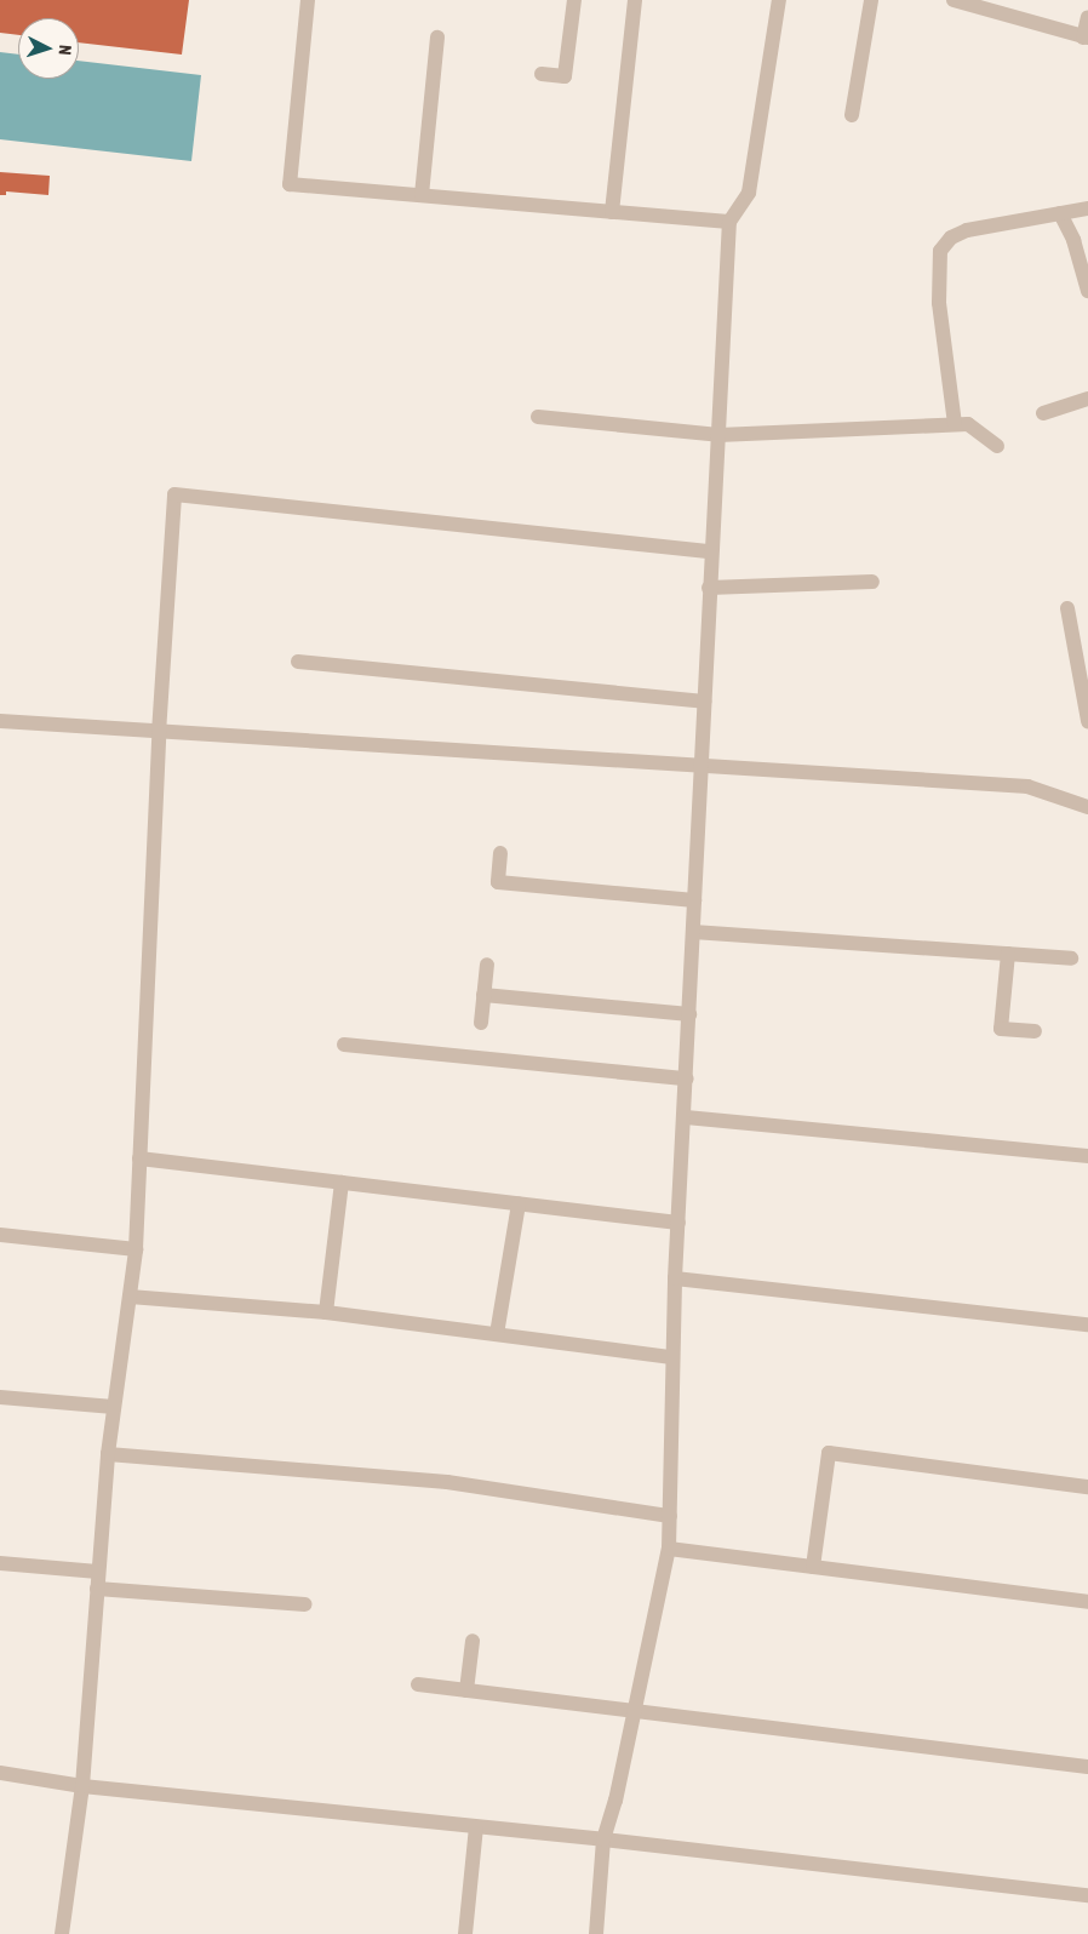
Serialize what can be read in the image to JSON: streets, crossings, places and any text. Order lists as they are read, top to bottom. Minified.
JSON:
{"north":"right"}
